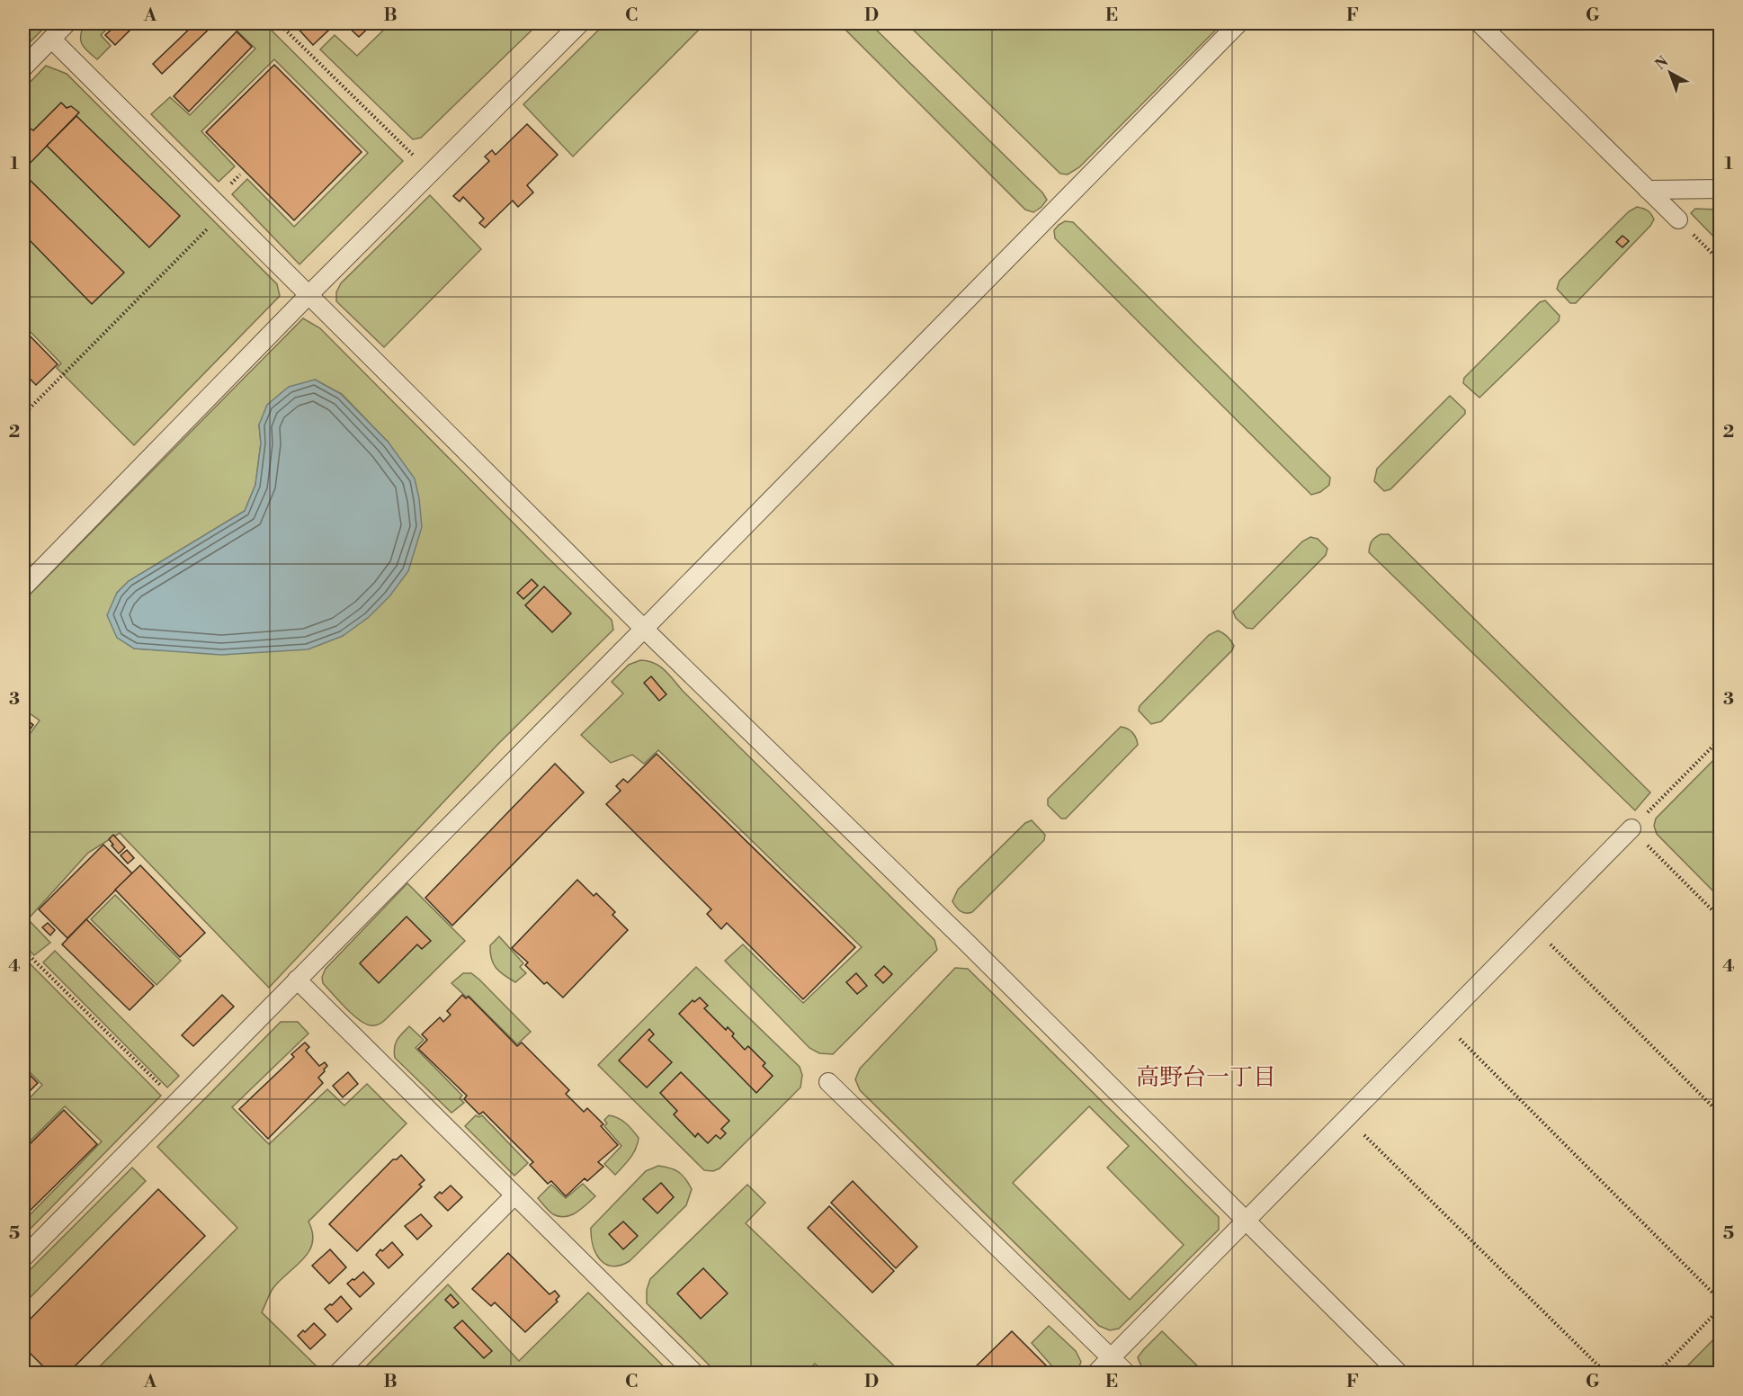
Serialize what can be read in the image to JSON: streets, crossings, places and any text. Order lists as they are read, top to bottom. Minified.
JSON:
{"districts":["高野台一丁目"],"north":"top left","grid":{"columns":["A","B","C","D","E","F","G"],"rows":["1","2","3","4","5"]}}
